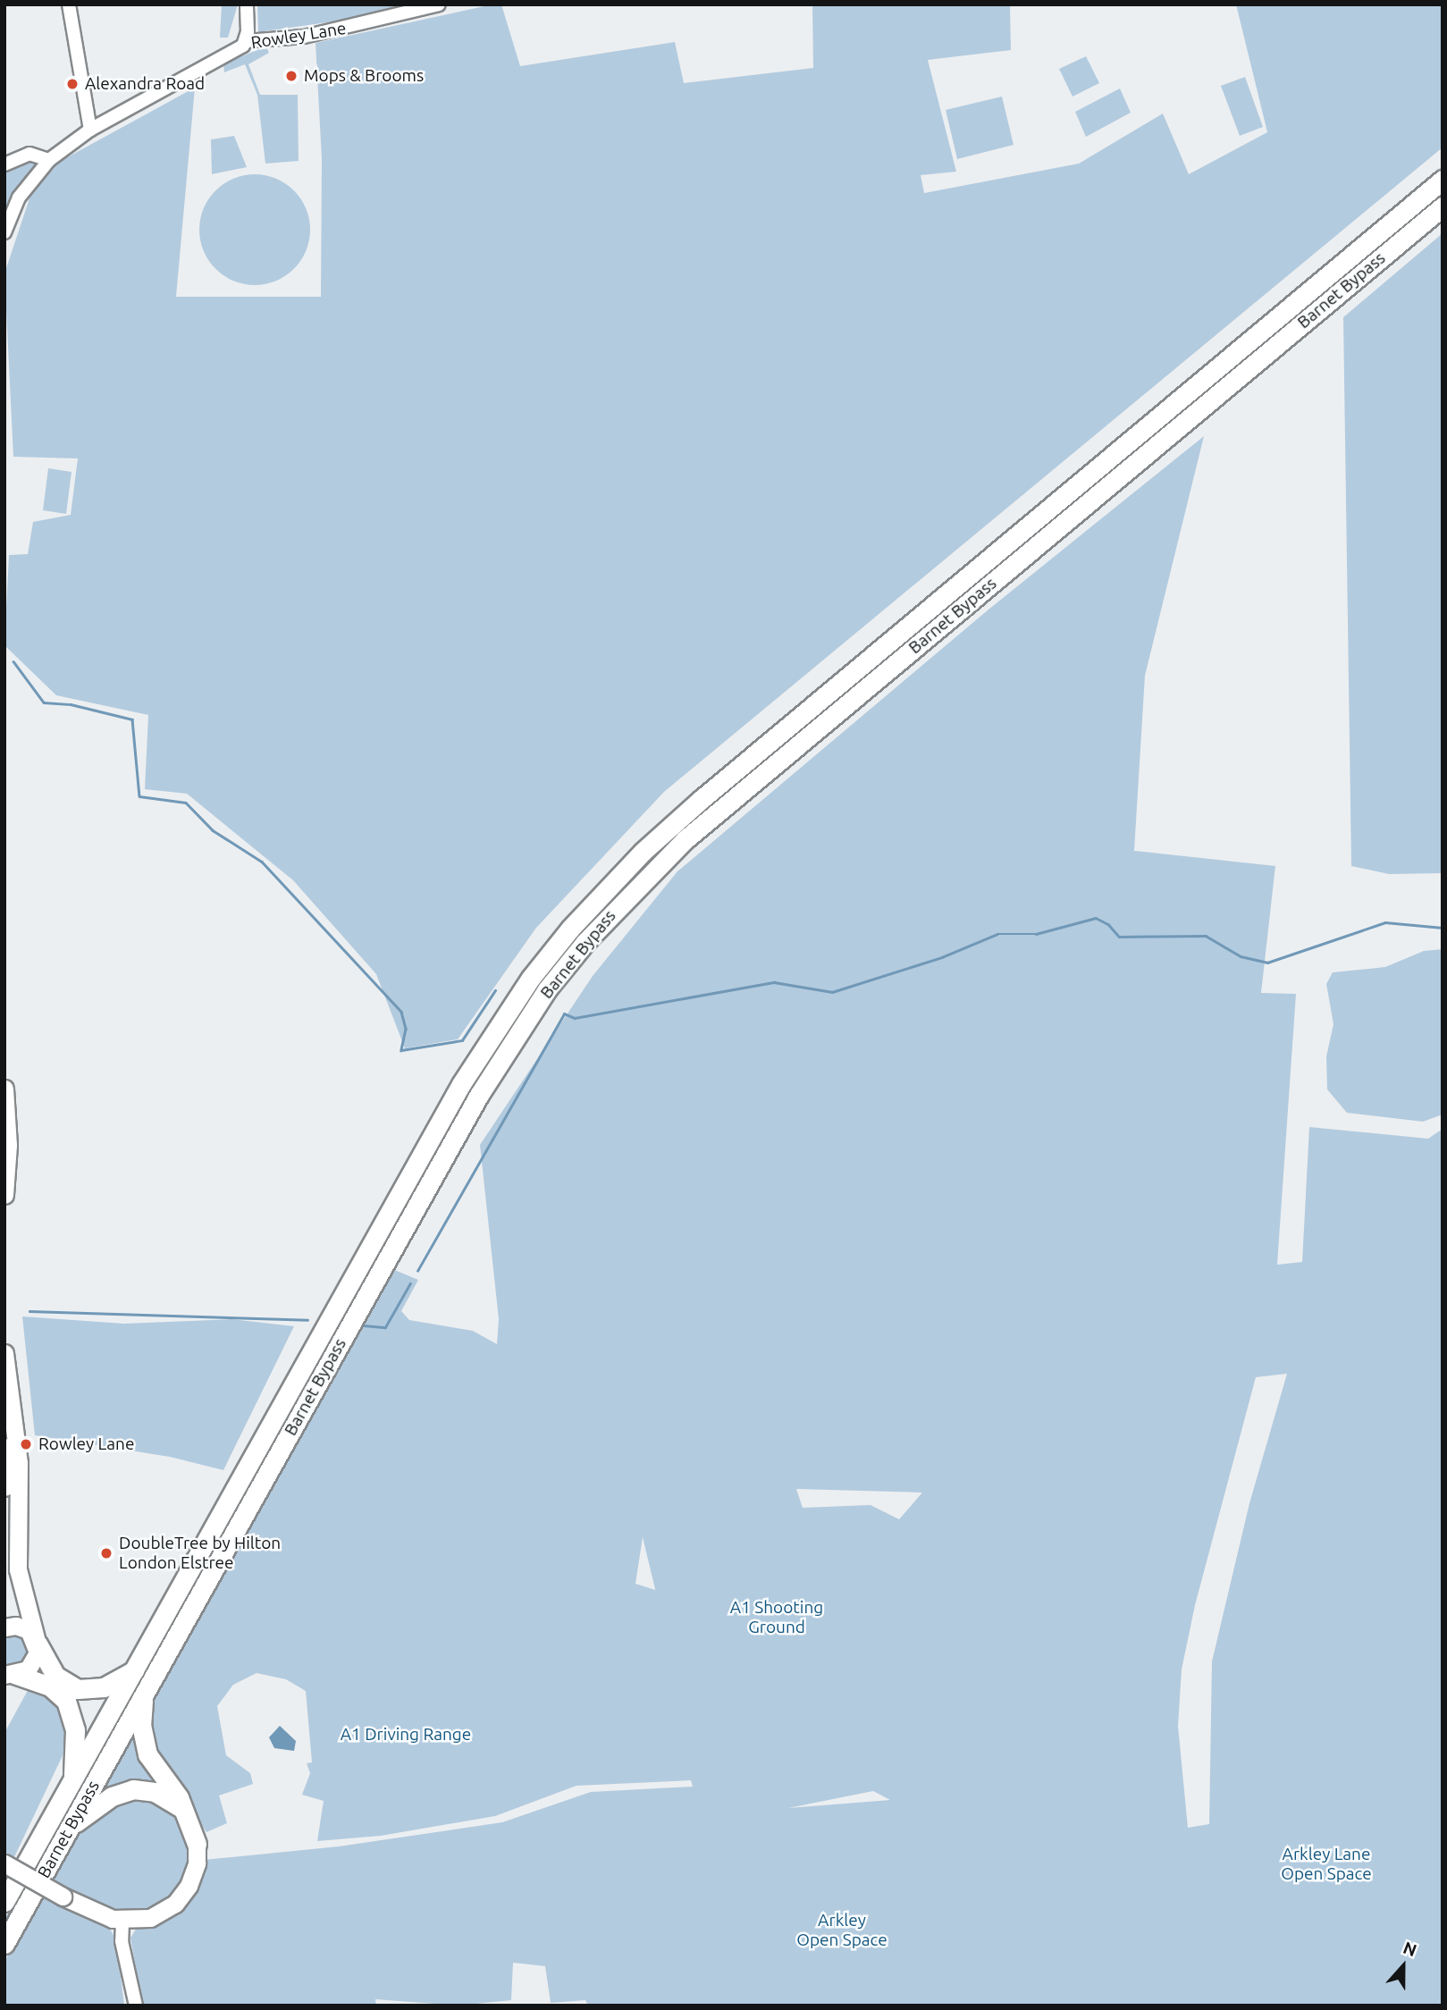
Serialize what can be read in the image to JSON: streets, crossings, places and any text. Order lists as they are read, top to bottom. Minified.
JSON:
{"streets":{"highway":["Barnet Bypass"],"street":["Rowley Lane"]},"parks":["A1 Shooting Ground","A1 Driving Range","Arkley Lane Open Space","Arkley Open Space"],"places":["Mops & Brooms","Alexandra Road","Rowley Lane","DoubleTree by Hilton London Elstree"],"north":"top"}
